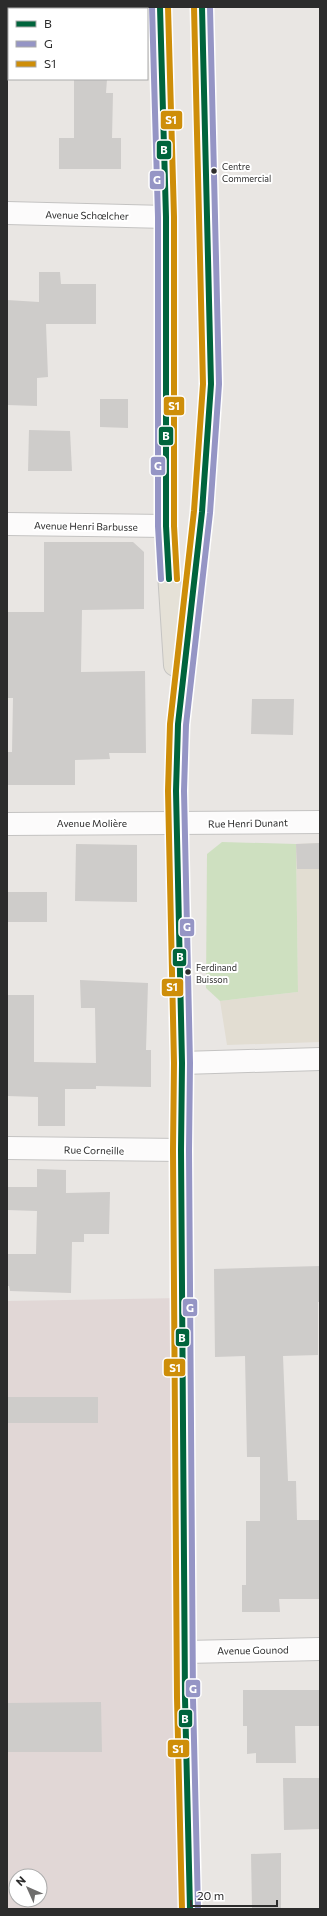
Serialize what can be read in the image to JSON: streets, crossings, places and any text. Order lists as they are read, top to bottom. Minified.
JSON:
{"streets":{"street":["Avenue Schœlcher","Avenue Henri Barbusse","Avenue Molière","Rue Henri Dunant","Rue Corneille","Avenue Gounod"]},"crossings":[["Avenue Molière","Rue Henri Dunant"]],"places":["Centre Commercial","Ferdinand Buisson"],"lines":["transit line B","transit line G","transit line S1"],"legend":["B","G","S1"],"scale_bar":"20 m","north":"top left"}
